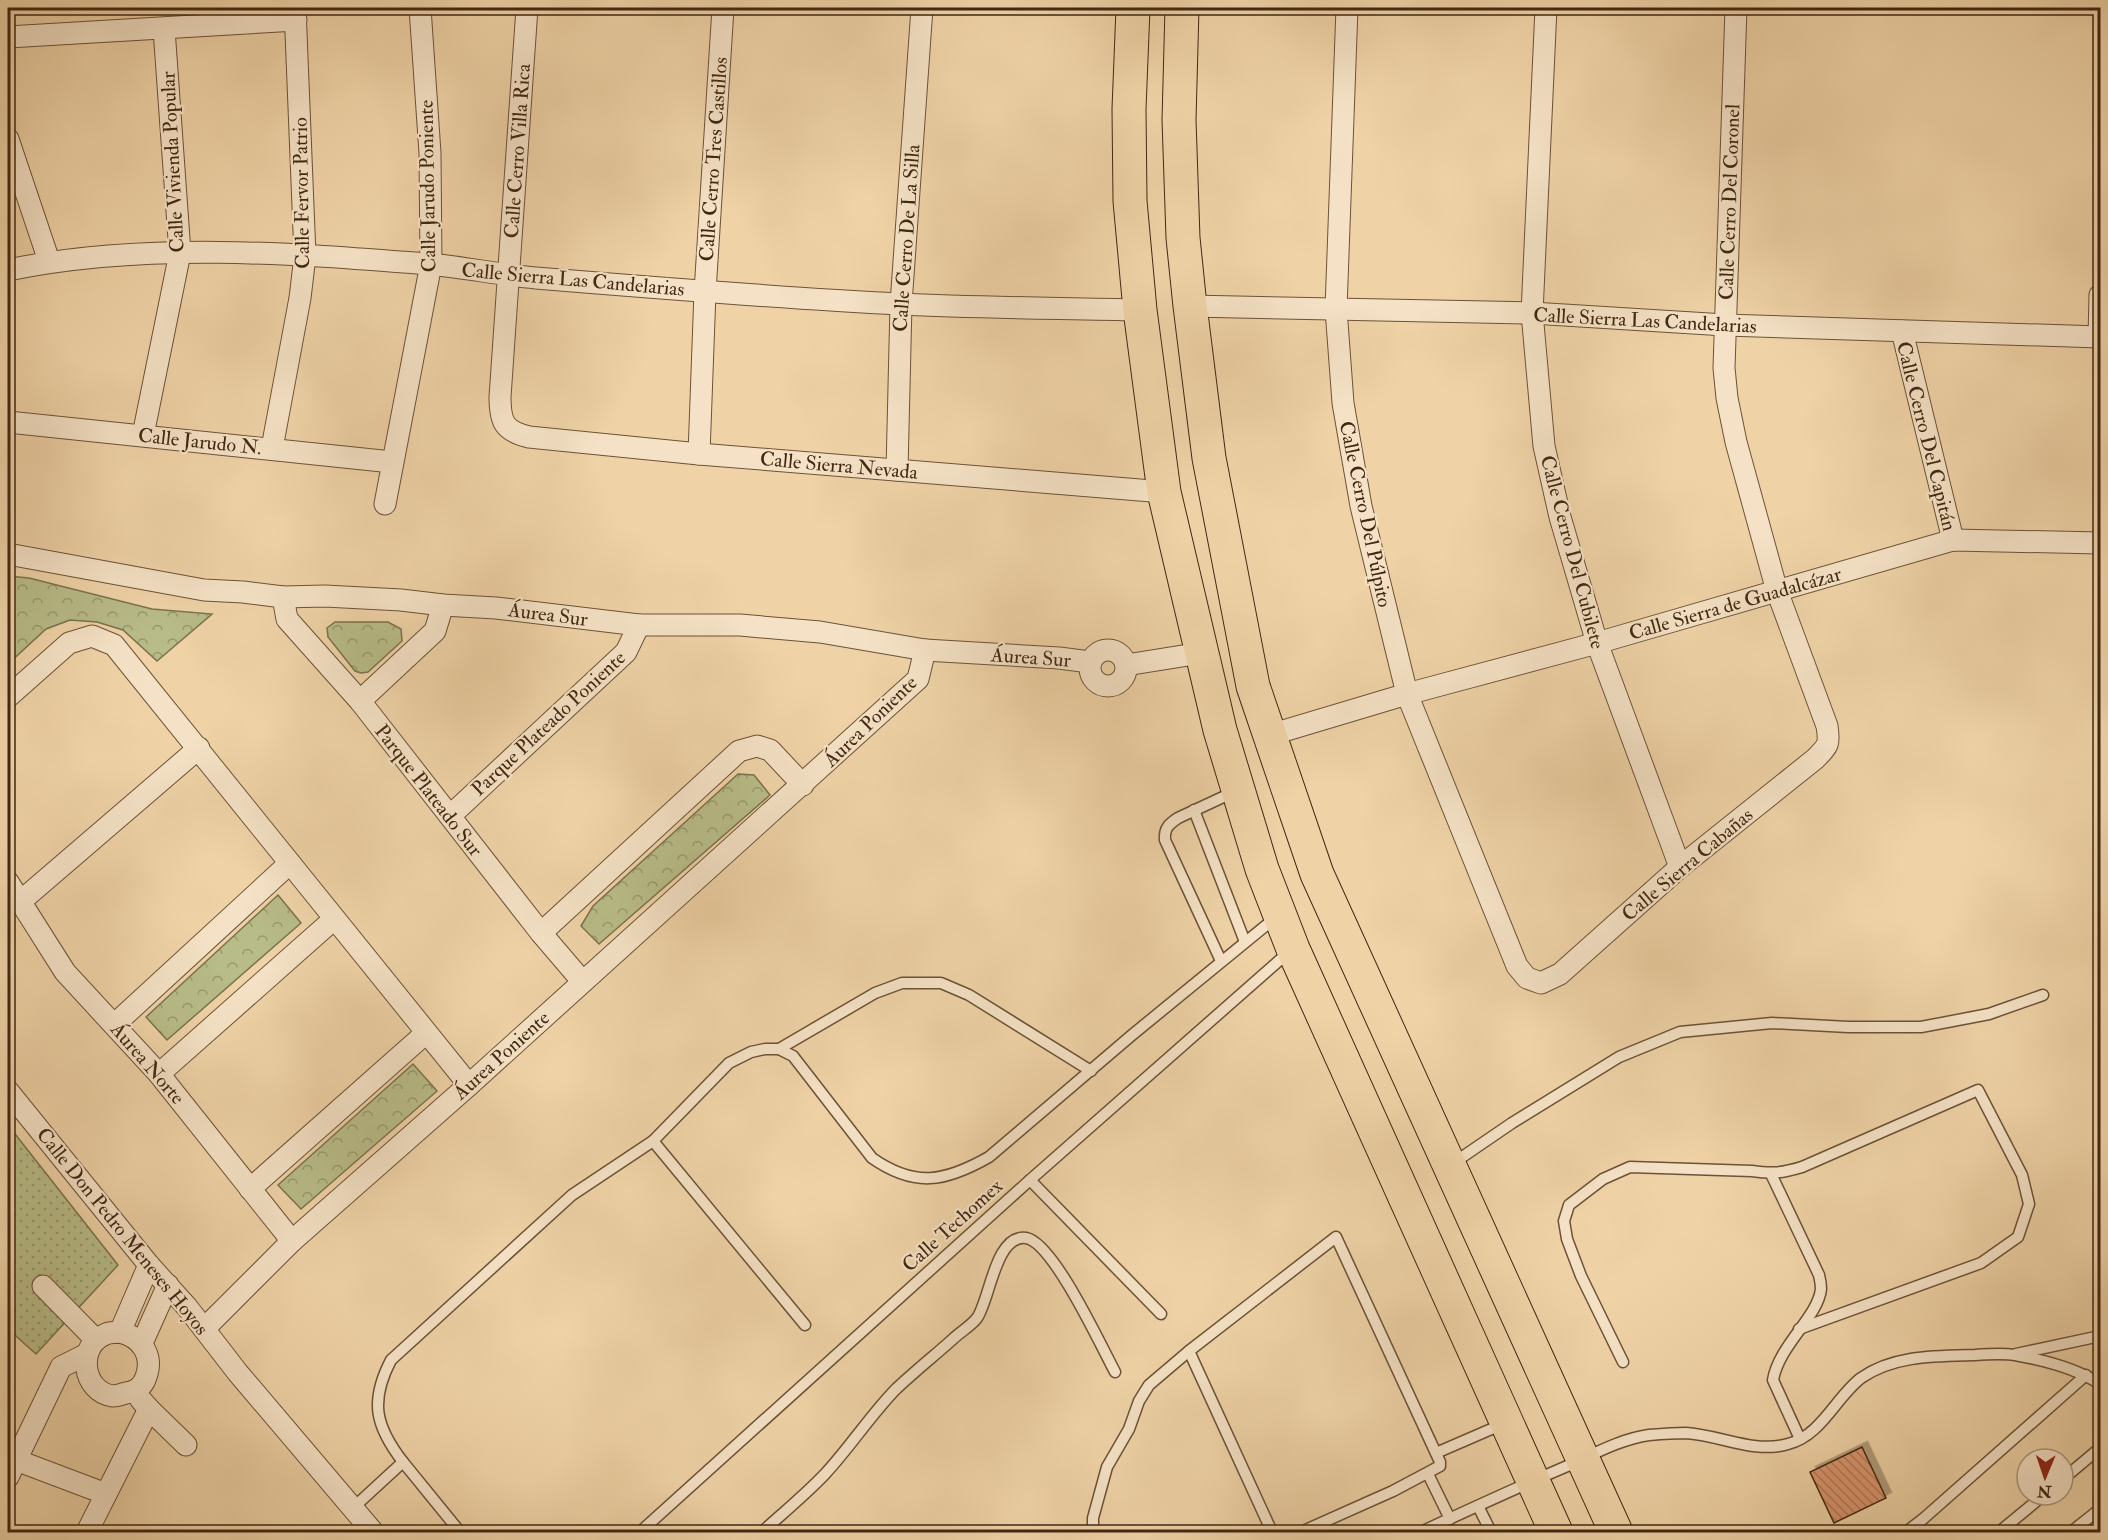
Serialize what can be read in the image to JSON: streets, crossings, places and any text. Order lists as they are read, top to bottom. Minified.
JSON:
{"streets":{"street":["Calle Cerro Villa Rica","Calle Cerro Tres Castillos","Calle Vivienda Popular","Calle Jarudo Poniente","Calle Fervor Patrio","Calle Cerro Del Coronel","Calle Cerro De La Silla","Calle Sierra Las Candelarias","Calle Cerro Del Capitán","Calle Jarudo N.","Calle Sierra Nevada","Calle Cerro Del Púlpito","Calle Cerro Del Cubilete","Calle Sierra de Guadalcázar","Áurea Sur","Áurea Poniente","Parque Plateado Poniente","Parque Plateado Sur","Calle Sierra Cabañas","Áurea Norte","Calle Don Pedro Meneses Hoyos"],"lane":["Calle Techomex"]},"crossings":[["Calle Cerro Villa Rica","Calle Sierra Las Candelarias"],["Calle Cerro Villa Rica","Calle Sierra Nevada"],["Calle Cerro Tres Castillos","Calle Sierra Las Candelarias"],["Calle Cerro Tres Castillos","Calle Sierra Nevada"],["Calle Vivienda Popular","Calle Sierra Las Candelarias"],["Calle Vivienda Popular","Calle Jarudo N."],["Calle Jarudo Poniente","Calle Sierra Las Candelarias"],["Calle Jarudo Poniente","Calle Jarudo N."],["Calle Fervor Patrio","Calle Sierra Las Candelarias"],["Calle Fervor Patrio","Calle Jarudo N."],["Calle Cerro Del Coronel","Calle Sierra Las Candelarias"],["Calle Cerro Del Coronel","Calle Sierra de Guadalcázar"],["Calle Cerro Del Coronel","Calle Sierra Cabañas"],["Calle Cerro De La Silla","Calle Sierra Las Candelarias"],["Calle Cerro De La Silla","Calle Sierra Nevada"],["Calle Sierra Las Candelarias","Calle Cerro Del Capitán"],["Calle Sierra Las Candelarias","Calle Cerro Del Púlpito"],["Calle Sierra Las Candelarias","Calle Cerro Del Cubilete"],["Calle Cerro Del Capitán","Calle Sierra de Guadalcázar"],["Calle Cerro Del Púlpito","Calle Sierra de Guadalcázar"],["Calle Cerro Del Púlpito","Calle Sierra Cabañas"],["Calle Cerro Del Cubilete","Calle Sierra de Guadalcázar"],["Calle Cerro Del Cubilete","Calle Sierra Cabañas"],["Áurea Sur","Áurea Poniente"],["Áurea Sur","Parque Plateado Poniente"],["Áurea Sur","Parque Plateado Sur"],["Áurea Poniente","Parque Plateado Sur"],["Áurea Poniente","Áurea Norte"],["Áurea Poniente","Calle Don Pedro Meneses Hoyos"],["Parque Plateado Poniente","Parque Plateado Sur"]],"north":"bottom"}
